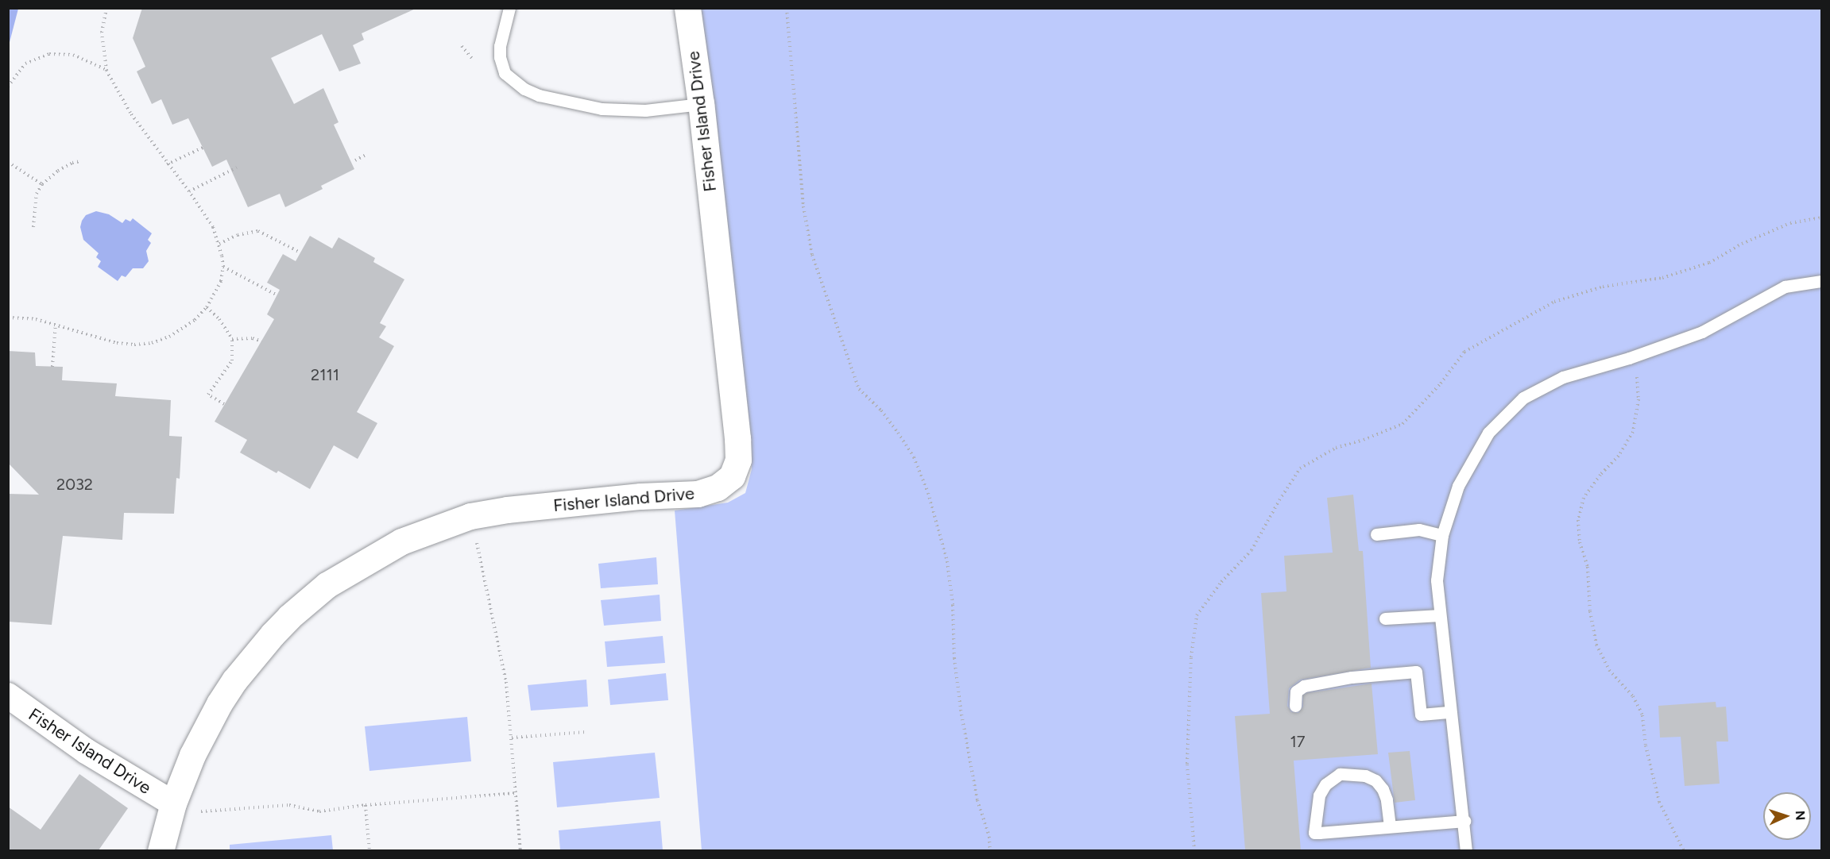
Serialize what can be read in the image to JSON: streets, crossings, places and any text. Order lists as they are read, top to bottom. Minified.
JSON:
{"streets":{"street":["Fisher Island Drive"]},"house_numbers":["2111","2032","17"],"north":"right"}
